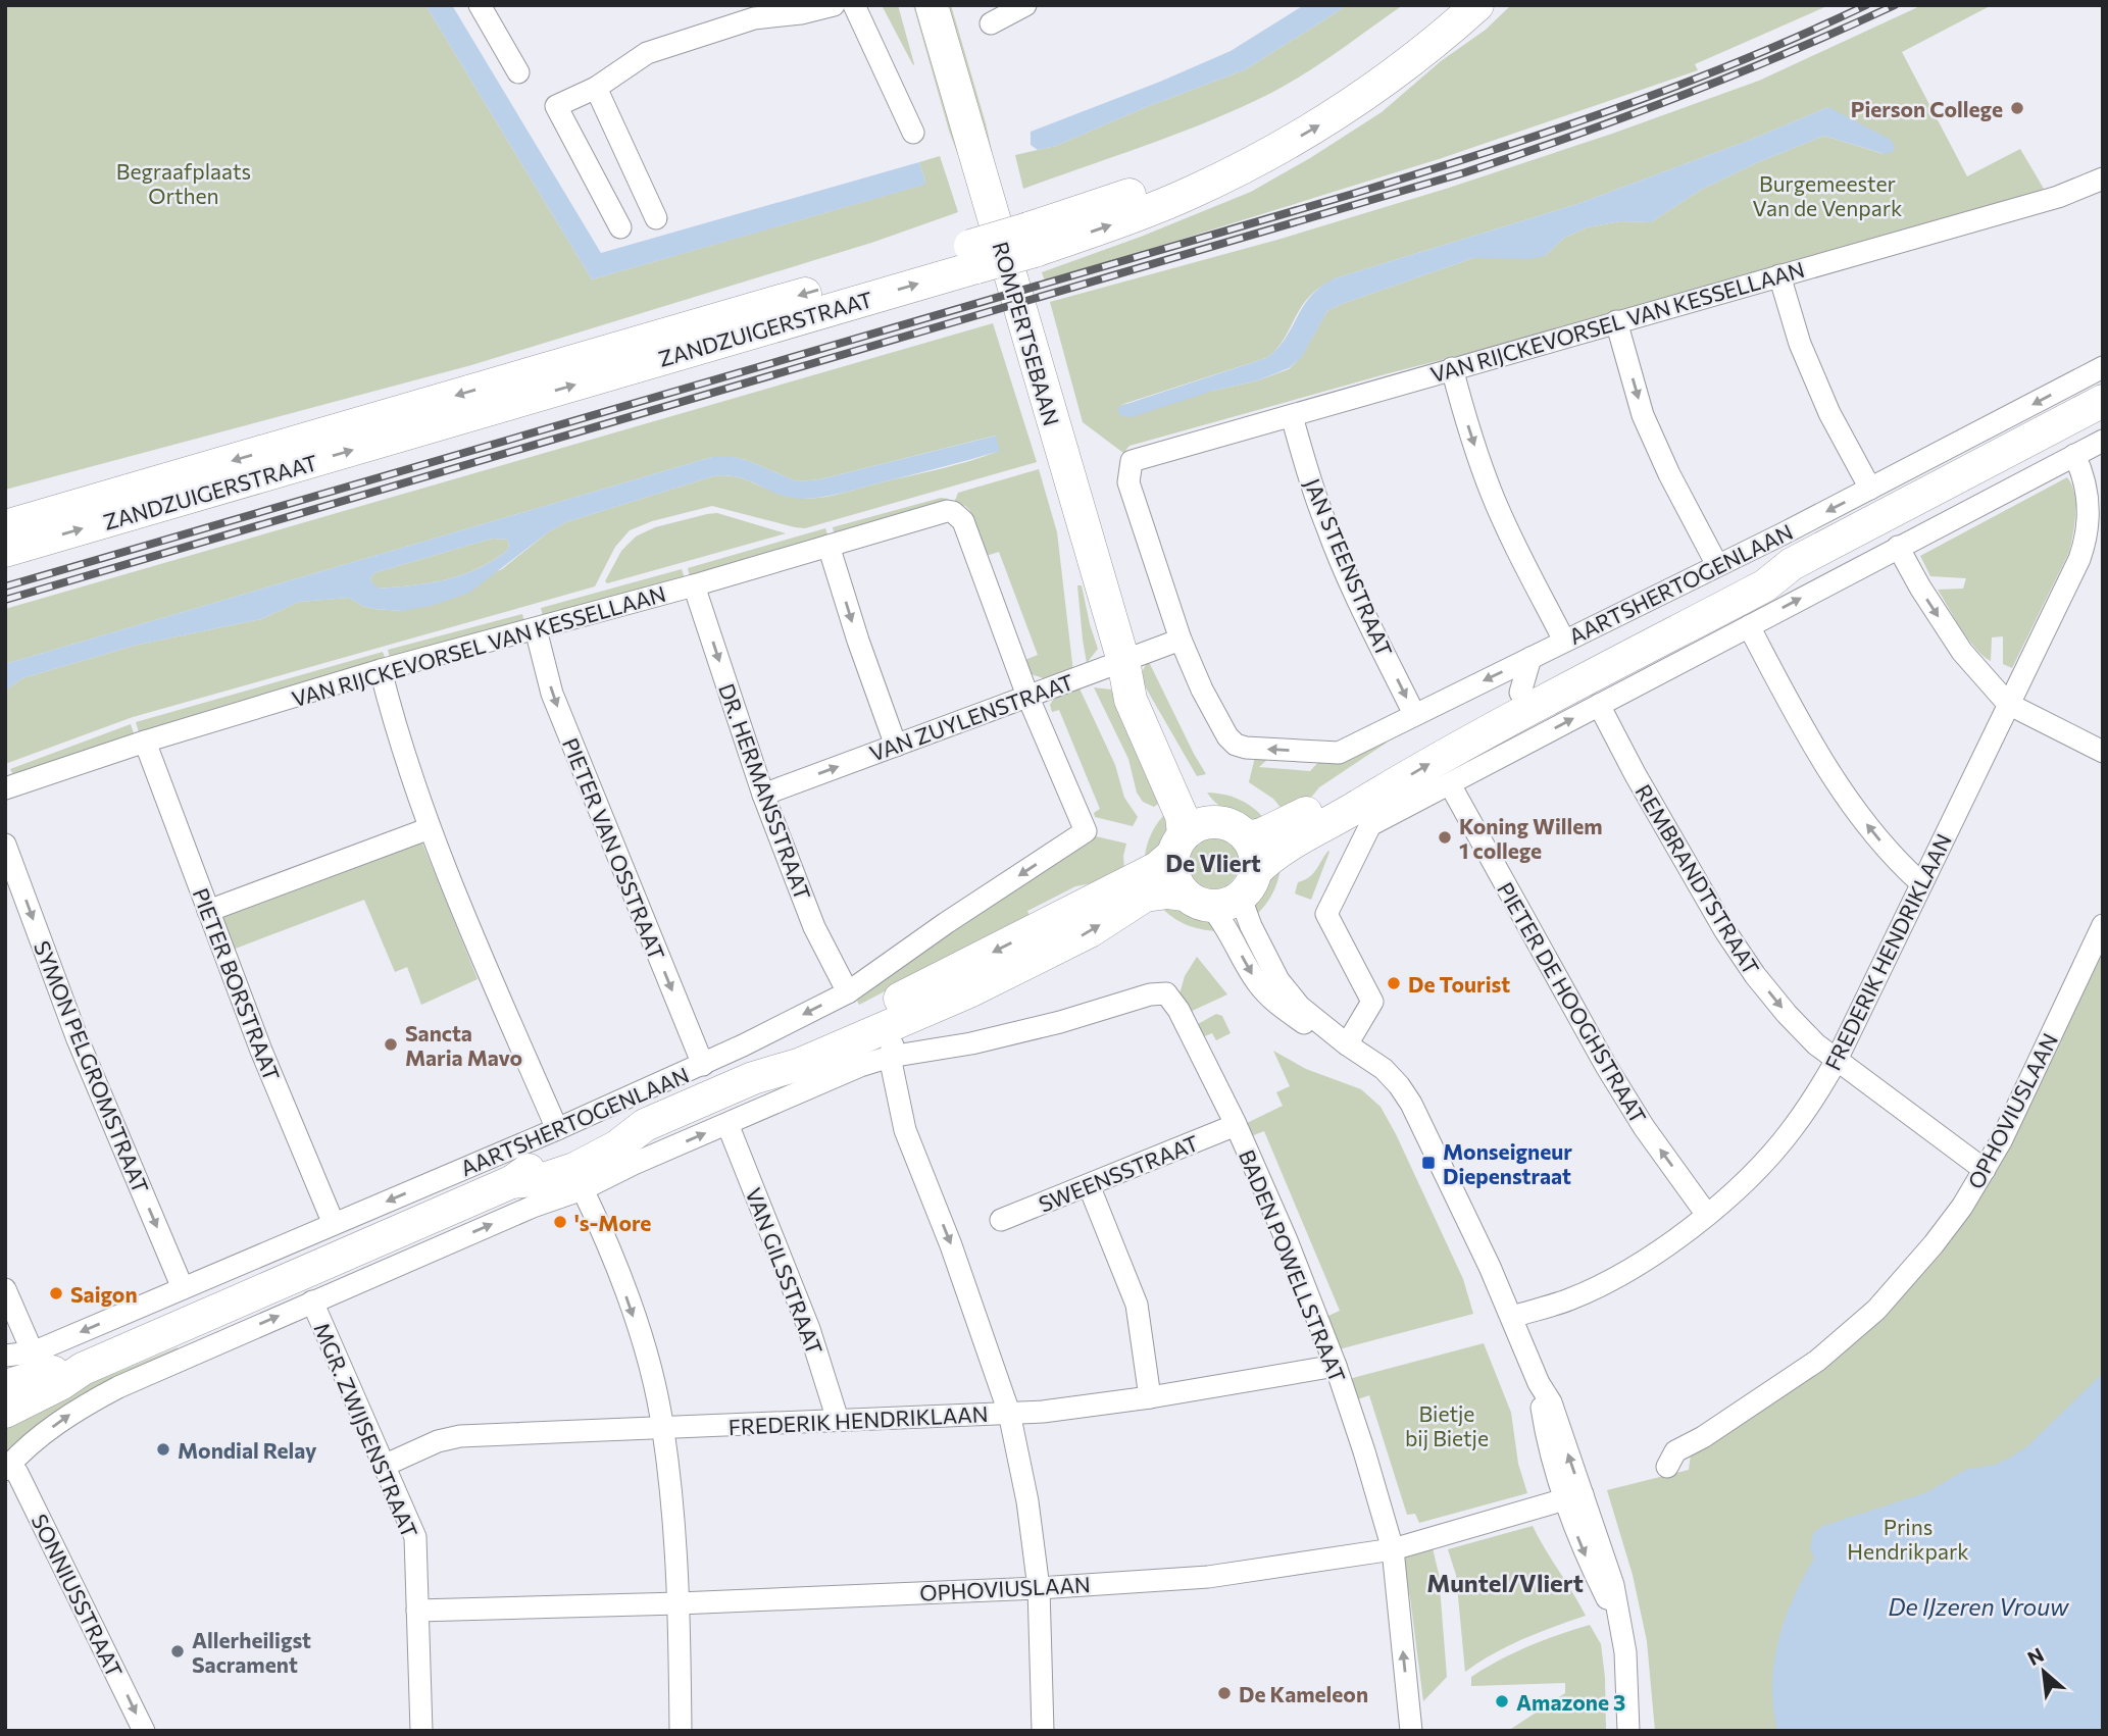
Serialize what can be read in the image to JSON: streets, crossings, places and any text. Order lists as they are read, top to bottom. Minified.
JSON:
{"streets":{"street":["VAN RIJCKEVORSEL VAN KESSELLAAN","ZANDZUIGERSTRAAT","ROMPERTSEBAAN","JAN STEENSTRAAT","AARTSHERTOGENLAAN","VAN ZUYLENSTRAAT","DR. HERMANSSTRAAT","PIETER VAN OSSTRAAT","REMBRANDTSTRAAT","FREDERIK HENDRIKLAAN","PIETER BORSTRAAT","PIETER DE HOOGHSTRAAT","SYMON PELGROMSTRAAT","OPHOVIUSLAAN","SWEENSSTRAAT","BADEN POWELLSTRAAT","VAN GILSSTRAAT","MGR. ZWIJSENSTRAAT","SONNIUSSTRAAT"]},"crossings":[["VAN RIJCKEVORSEL VAN KESSELLAAN","JAN STEENSTRAAT"],["VAN RIJCKEVORSEL VAN KESSELLAAN","AARTSHERTOGENLAAN"],["VAN RIJCKEVORSEL VAN KESSELLAAN","VAN ZUYLENSTRAAT"],["VAN RIJCKEVORSEL VAN KESSELLAAN","DR. HERMANSSTRAAT"],["VAN RIJCKEVORSEL VAN KESSELLAAN","PIETER VAN OSSTRAAT"],["VAN RIJCKEVORSEL VAN KESSELLAAN","PIETER BORSTRAAT"],["ROMPERTSEBAAN","AARTSHERTOGENLAAN"],["ROMPERTSEBAAN","VAN ZUYLENSTRAAT"],["JAN STEENSTRAAT","AARTSHERTOGENLAAN"],["AARTSHERTOGENLAAN","VAN ZUYLENSTRAAT"],["AARTSHERTOGENLAAN","DR. HERMANSSTRAAT"],["AARTSHERTOGENLAAN","PIETER VAN OSSTRAAT"],["AARTSHERTOGENLAAN","PIETER BORSTRAAT"],["AARTSHERTOGENLAAN","SYMON PELGROMSTRAAT"],["VAN ZUYLENSTRAAT","DR. HERMANSSTRAAT"],["REMBRANDTSTRAAT","FREDERIK HENDRIKLAAN"],["REMBRANDTSTRAAT","OPHOVIUSLAAN"],["FREDERIK HENDRIKLAAN","PIETER DE HOOGHSTRAAT"],["FREDERIK HENDRIKLAAN","BADEN POWELLSTRAAT"],["FREDERIK HENDRIKLAAN","VAN GILSSTRAAT"],["FREDERIK HENDRIKLAAN","MGR. ZWIJSENSTRAAT"],["OPHOVIUSLAAN","BADEN POWELLSTRAAT"],["OPHOVIUSLAAN","MGR. ZWIJSENSTRAAT"],["SWEENSSTRAAT","BADEN POWELLSTRAAT"]],"one_way":["PIETER DE HOOGHSTRAAT","SYMON PELGROMSTRAAT","SONNIUSSTRAAT"],"districts":["De Vliert","Muntel/Vliert"],"water":["De IJzeren Vrouw"],"parks":["Begraafplaats Orthen","Burgemeester Van de Venpark","Bietje bij Bietje","Prins Hendrikpark"],"places":{"other":["Pierson College","Koning Willem 1 college","De Tourist","Sancta Maria Mavo","'s-More","Saigon","Mondial Relay","Allerheiligst Sacrament","De Kameleon","Amazone 3"],"transit":["Monseigneur Diepenstraat"]},"north":"top left"}
